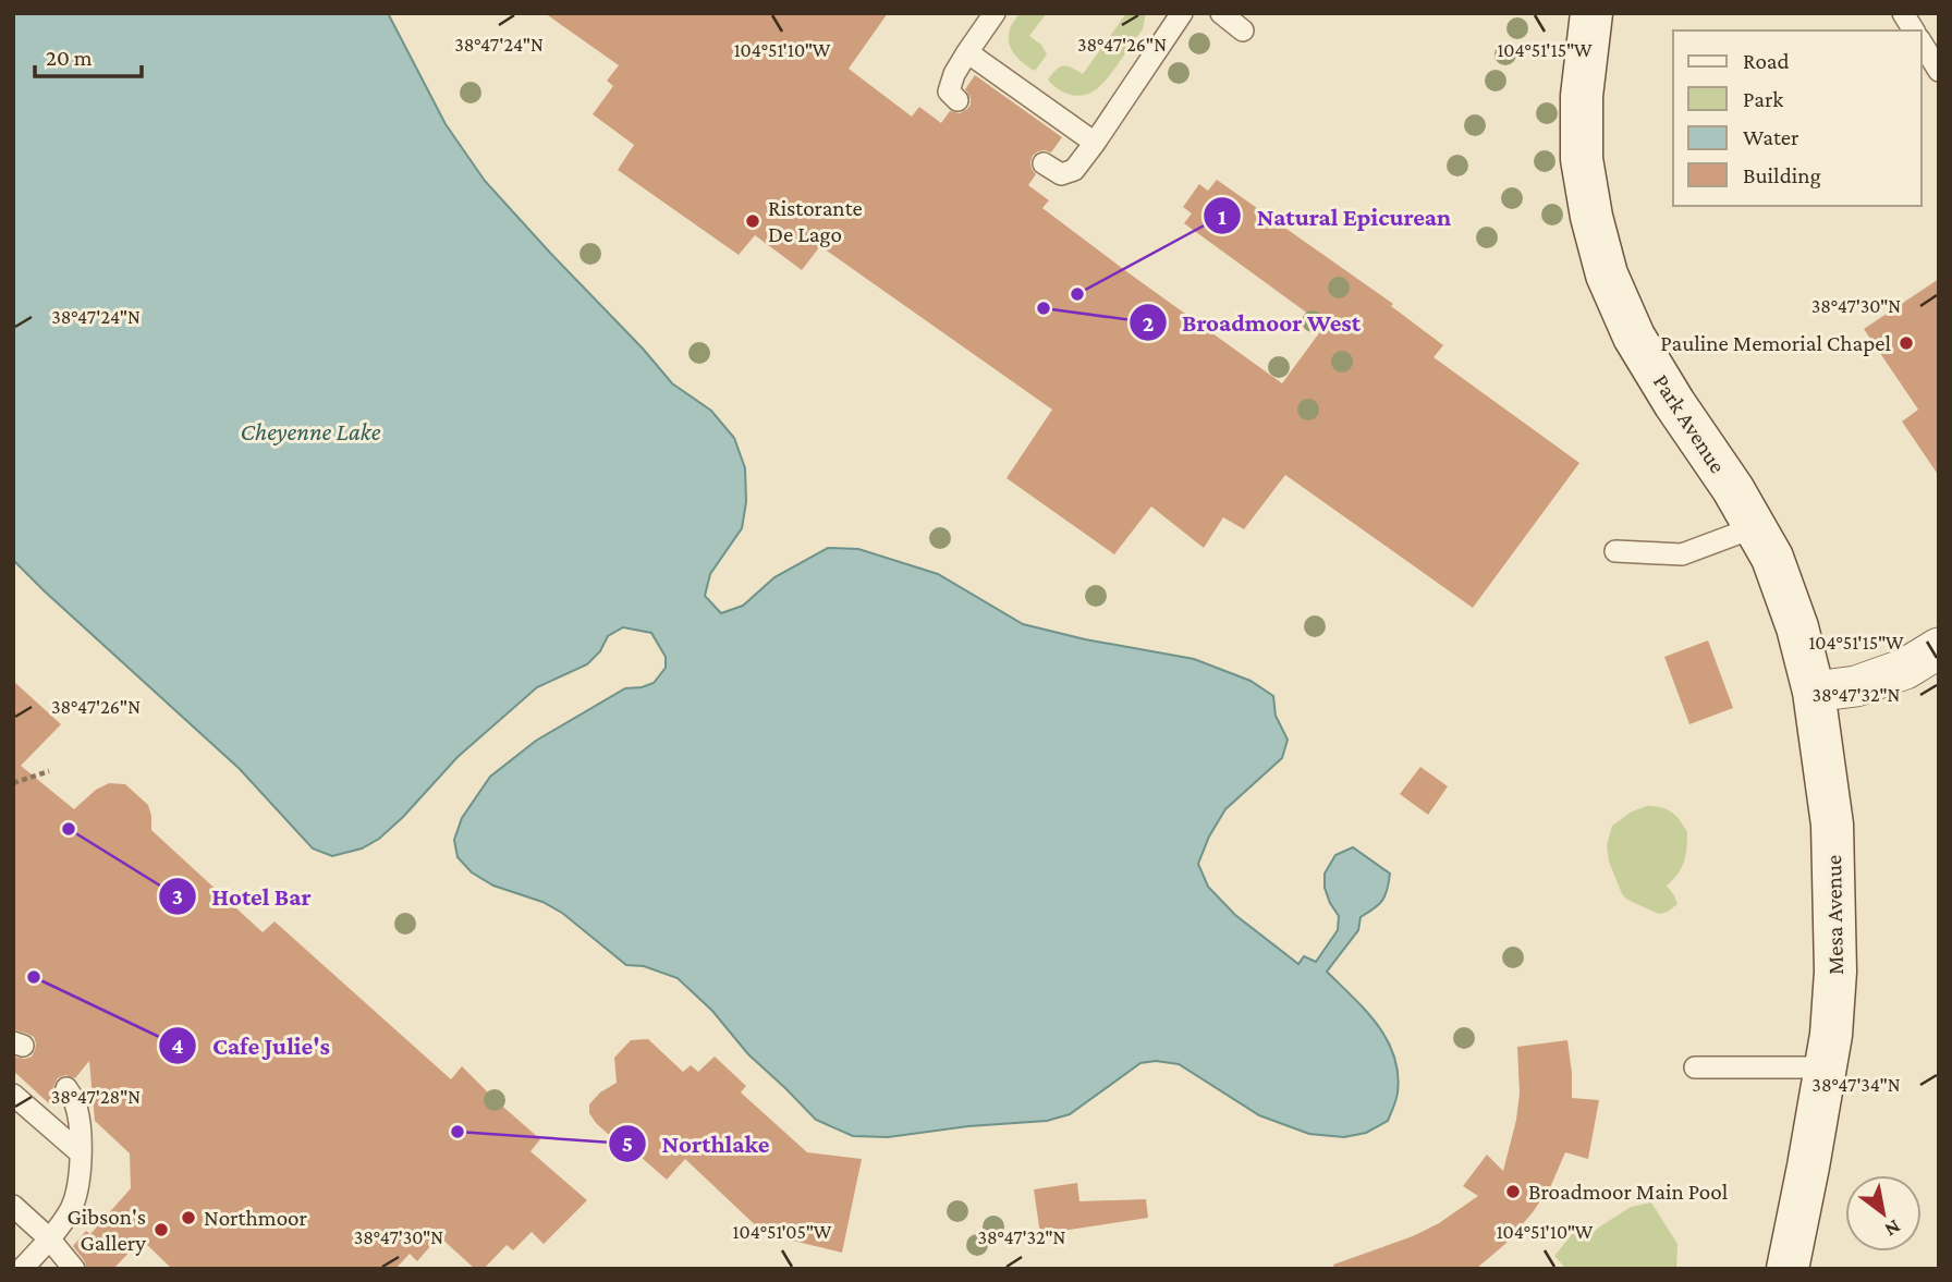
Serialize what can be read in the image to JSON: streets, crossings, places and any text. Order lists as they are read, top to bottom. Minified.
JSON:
{"streets":{"street":["Park Avenue","Mesa Avenue"]},"crossings":[["Park Avenue","Mesa Avenue"]],"water":["Cheyenne Lake"],"places":["Ristorante De Lago","Natural Epicurean","Broadmoor West","Pauline Memorial Chapel","Hotel Bar","Cafe Julie's","Northlake","Broadmoor Main Pool","Northmoor","Gibson's Gallery"],"legend":["Road","Park","Water","Building"],"scale_bar":"20 m","north":"bottom right","coordinates":["38°47'24\"N","38°47'26\"N","104°51'10\"W","104°51'15\"W","38°47'30\"N","38°47'32\"N","38°47'34\"N","38°47'28\"N","104°51'05\"W"]}
